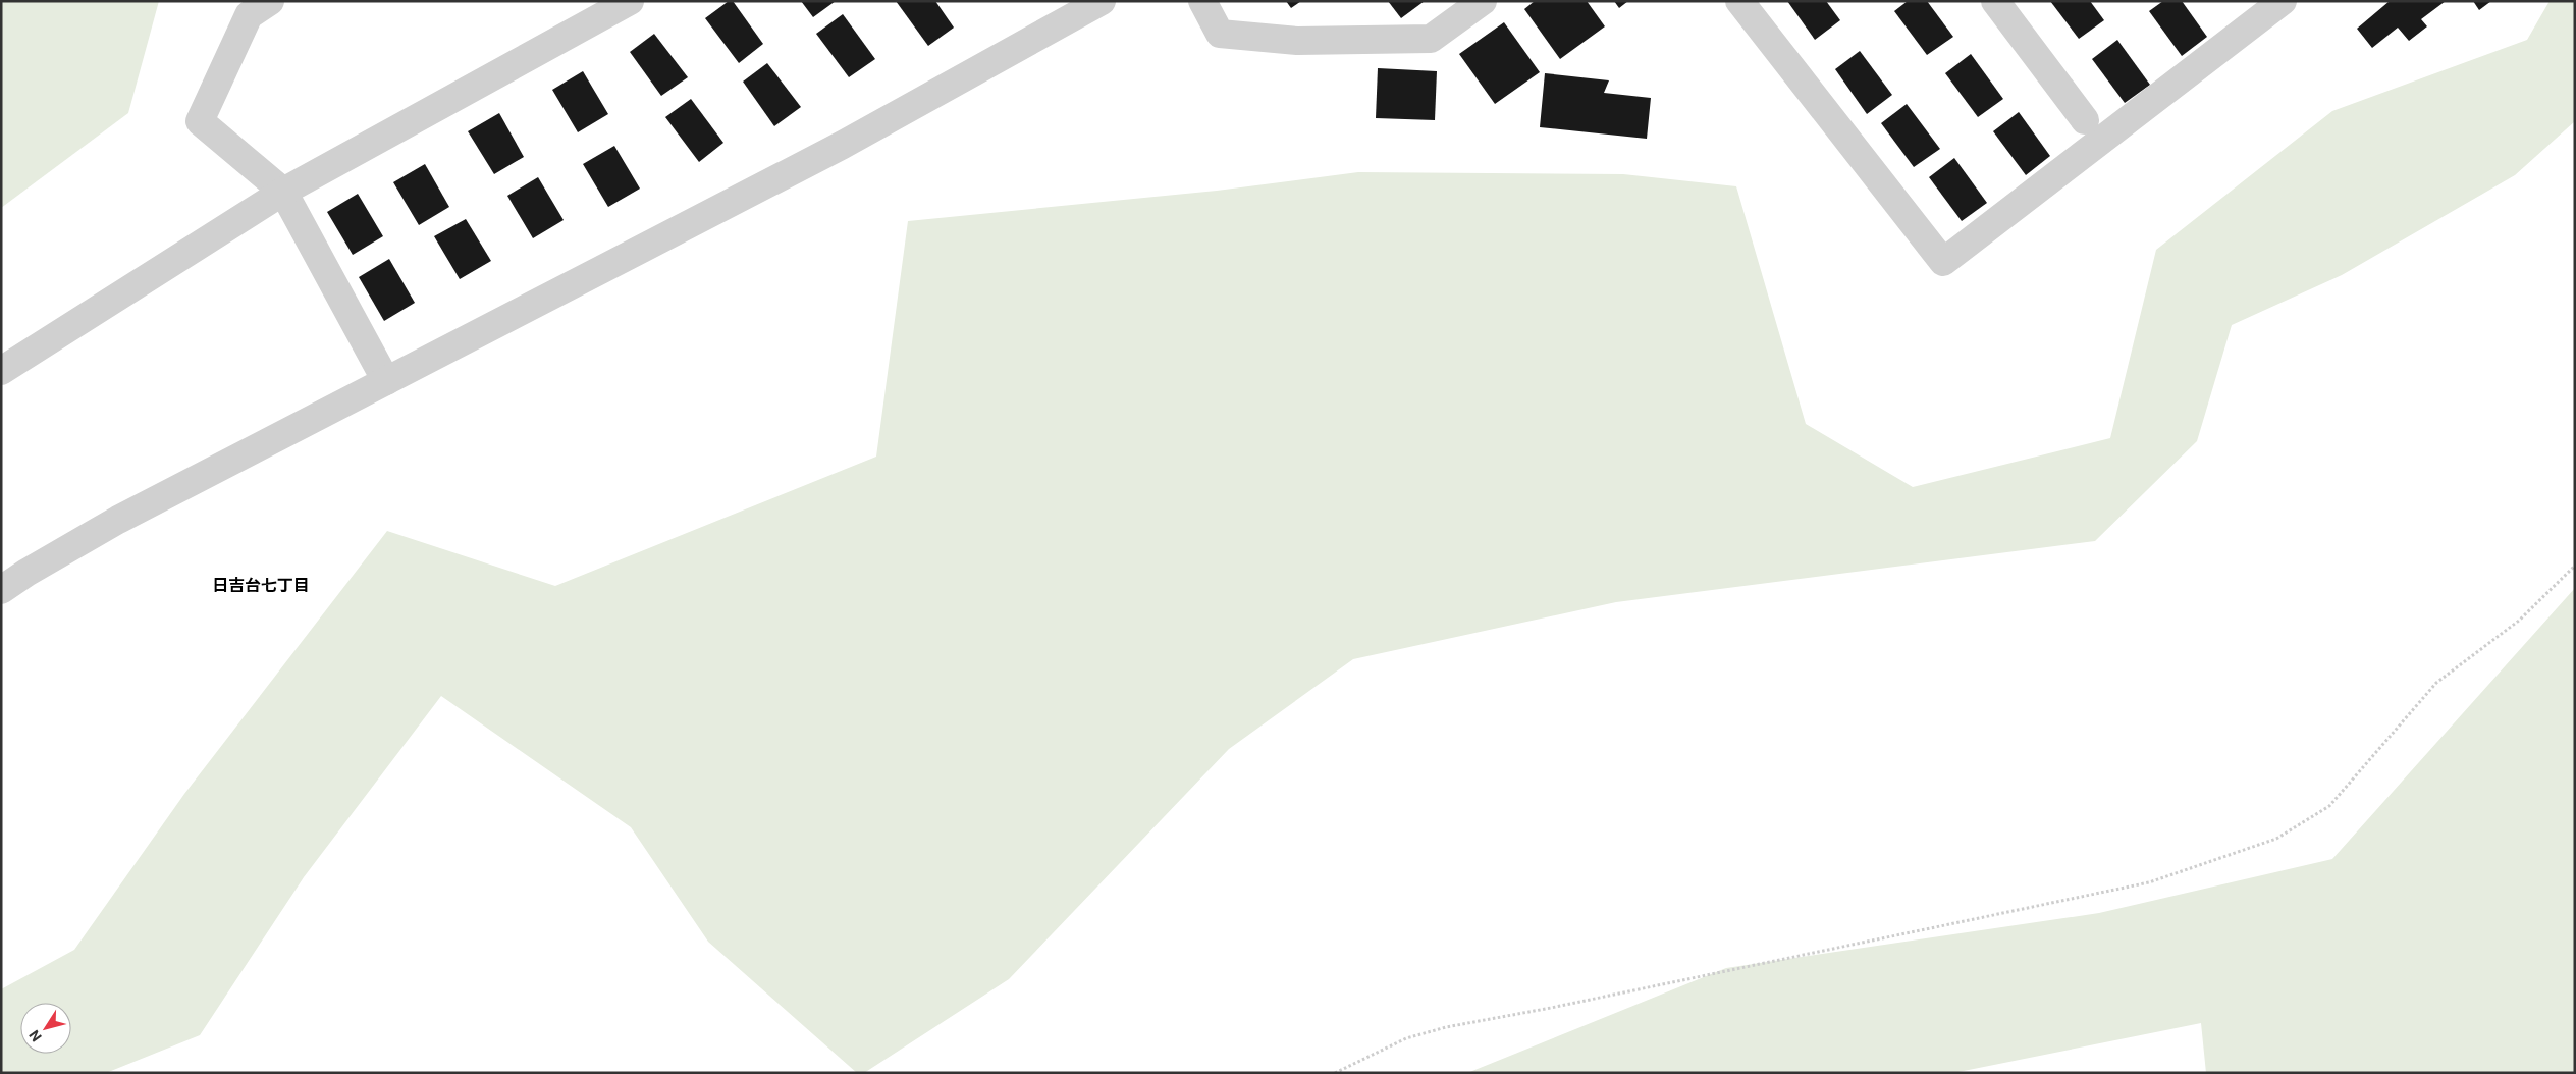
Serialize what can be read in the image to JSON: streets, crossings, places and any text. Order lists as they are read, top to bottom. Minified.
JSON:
{"districts":["日吉台七丁目"],"north":"bottom left"}
